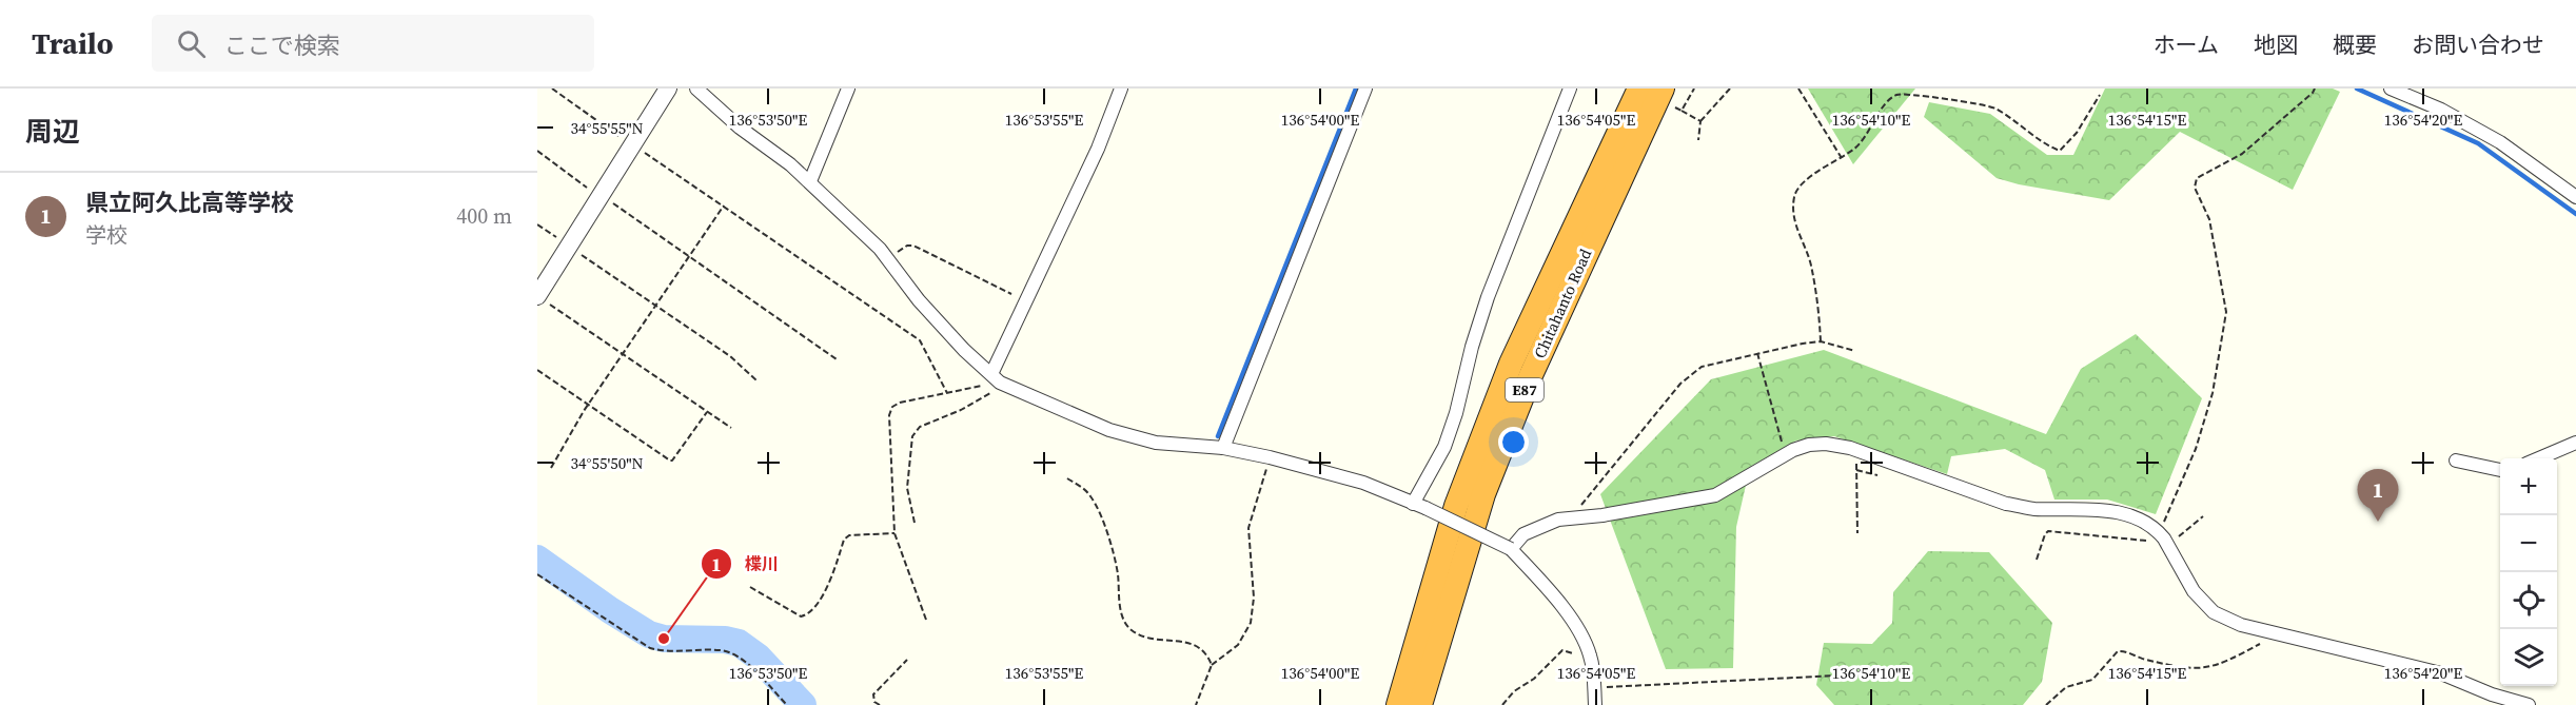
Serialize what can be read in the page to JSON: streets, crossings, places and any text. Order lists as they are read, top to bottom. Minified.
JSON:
{"streets":{"highway":["Chitahanto Road","E87"]},"places":["楪川"],"page":{"header":"Trailo","search":"ここで検索","nav":["ホーム","地図","概要","お問い合わせ"],"heading":"周辺","list":[{"mark":"1","name":"県立阿久比高等学校","note":"学校","value":"400 m"}],"map_buttons":["+","−"],"pins":"1"},"coordinates":["136°53'50\"E","136°53'55\"E","136°54'00\"E","136°54'05\"E","136°54'10\"E","136°54'15\"E","136°54'20\"E","34°55'55\"N","34°55'50\"N"]}
